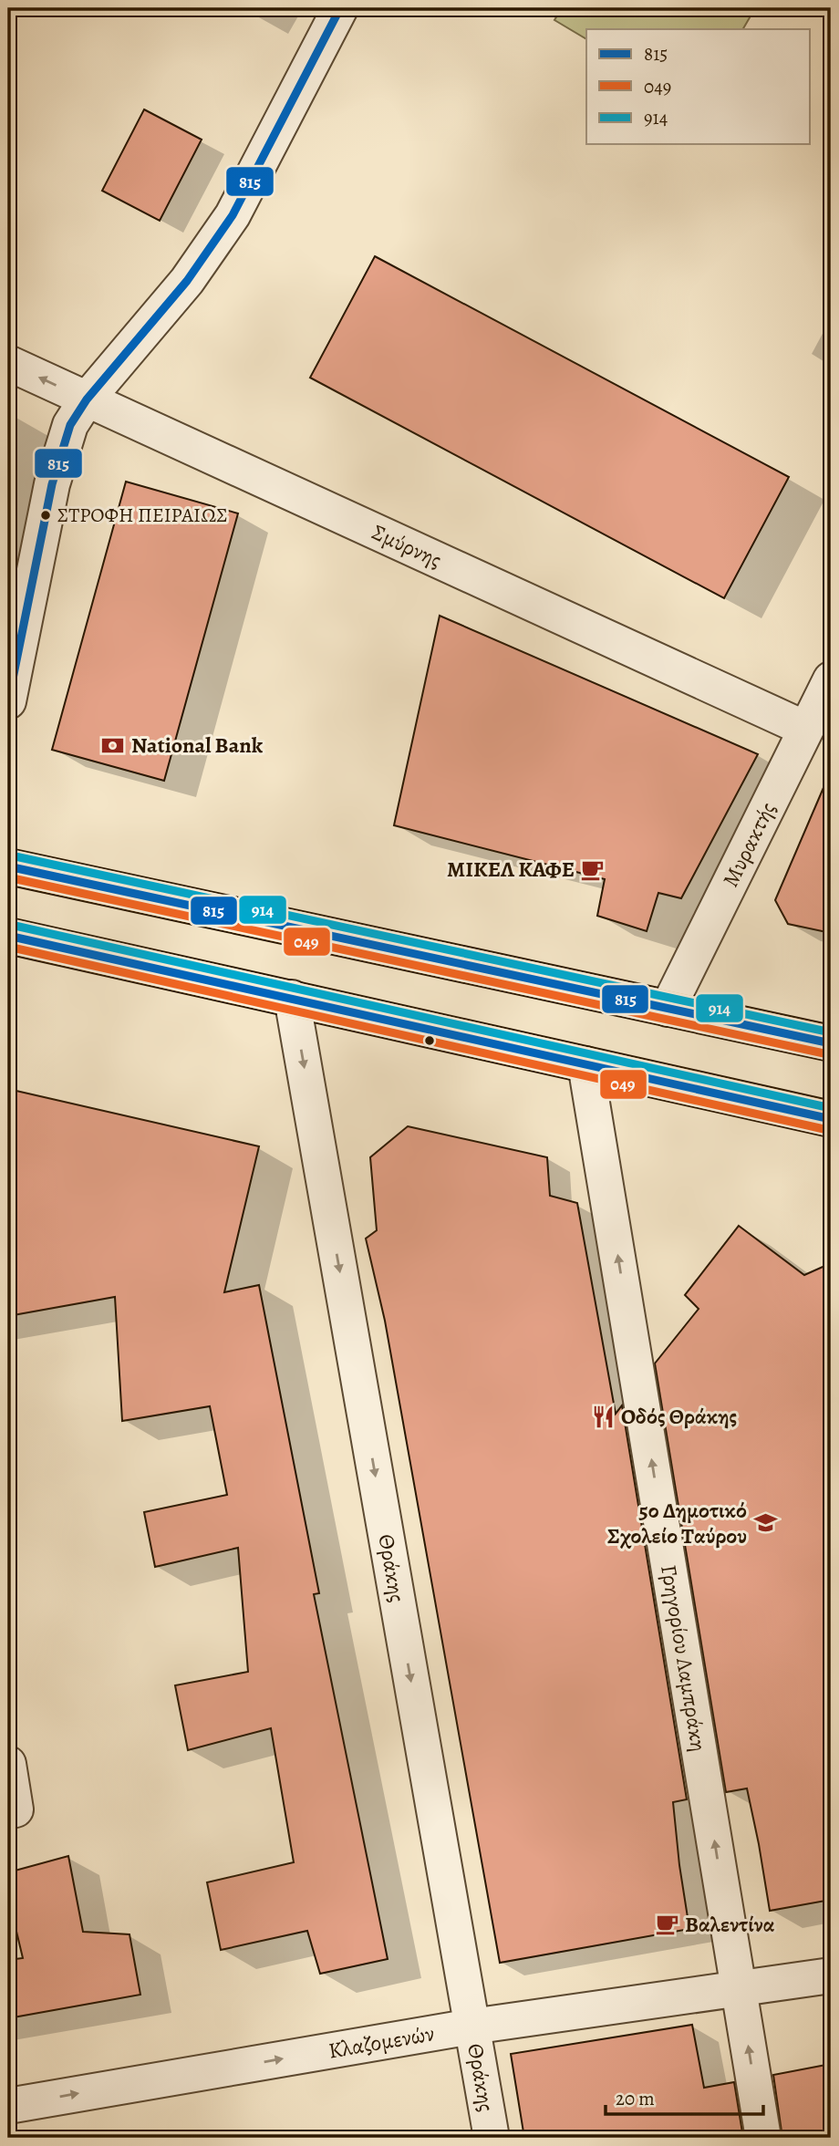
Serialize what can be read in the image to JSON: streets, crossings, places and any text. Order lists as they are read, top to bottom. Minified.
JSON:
{"streets":{"street":["Σμύρνης","Μυρακτής","Θράκης","Γρηγορίου Λαμπράκη","Κλαζομενών"]},"crossings":[["Σμύρνης","Μυρακτής"],["Θράκης","Κλαζομενών"],["Γρηγορίου Λαμπράκη","Κλαζομενών"]],"one_way":["Θράκης","Γρηγορίου Λαμπράκη","Κλαζομενών"],"places":{"other":["ΣΤΡΟΦΗ ΠΕΙΡΑΙΩΣ"],"bank":["National Bank"],"cafe":["ΜΙΚΕΛ ΚΑΦΕ","Βαλεντίνα"],"restaurant":["Οδός Θράκης"],"school or university":["5ο Δημοτικό Σχολείο Ταύρου"]},"lines":["transit line 815","transit line 914","transit line 049"],"legend":["815","049","914"],"scale_bar":"20 m"}
